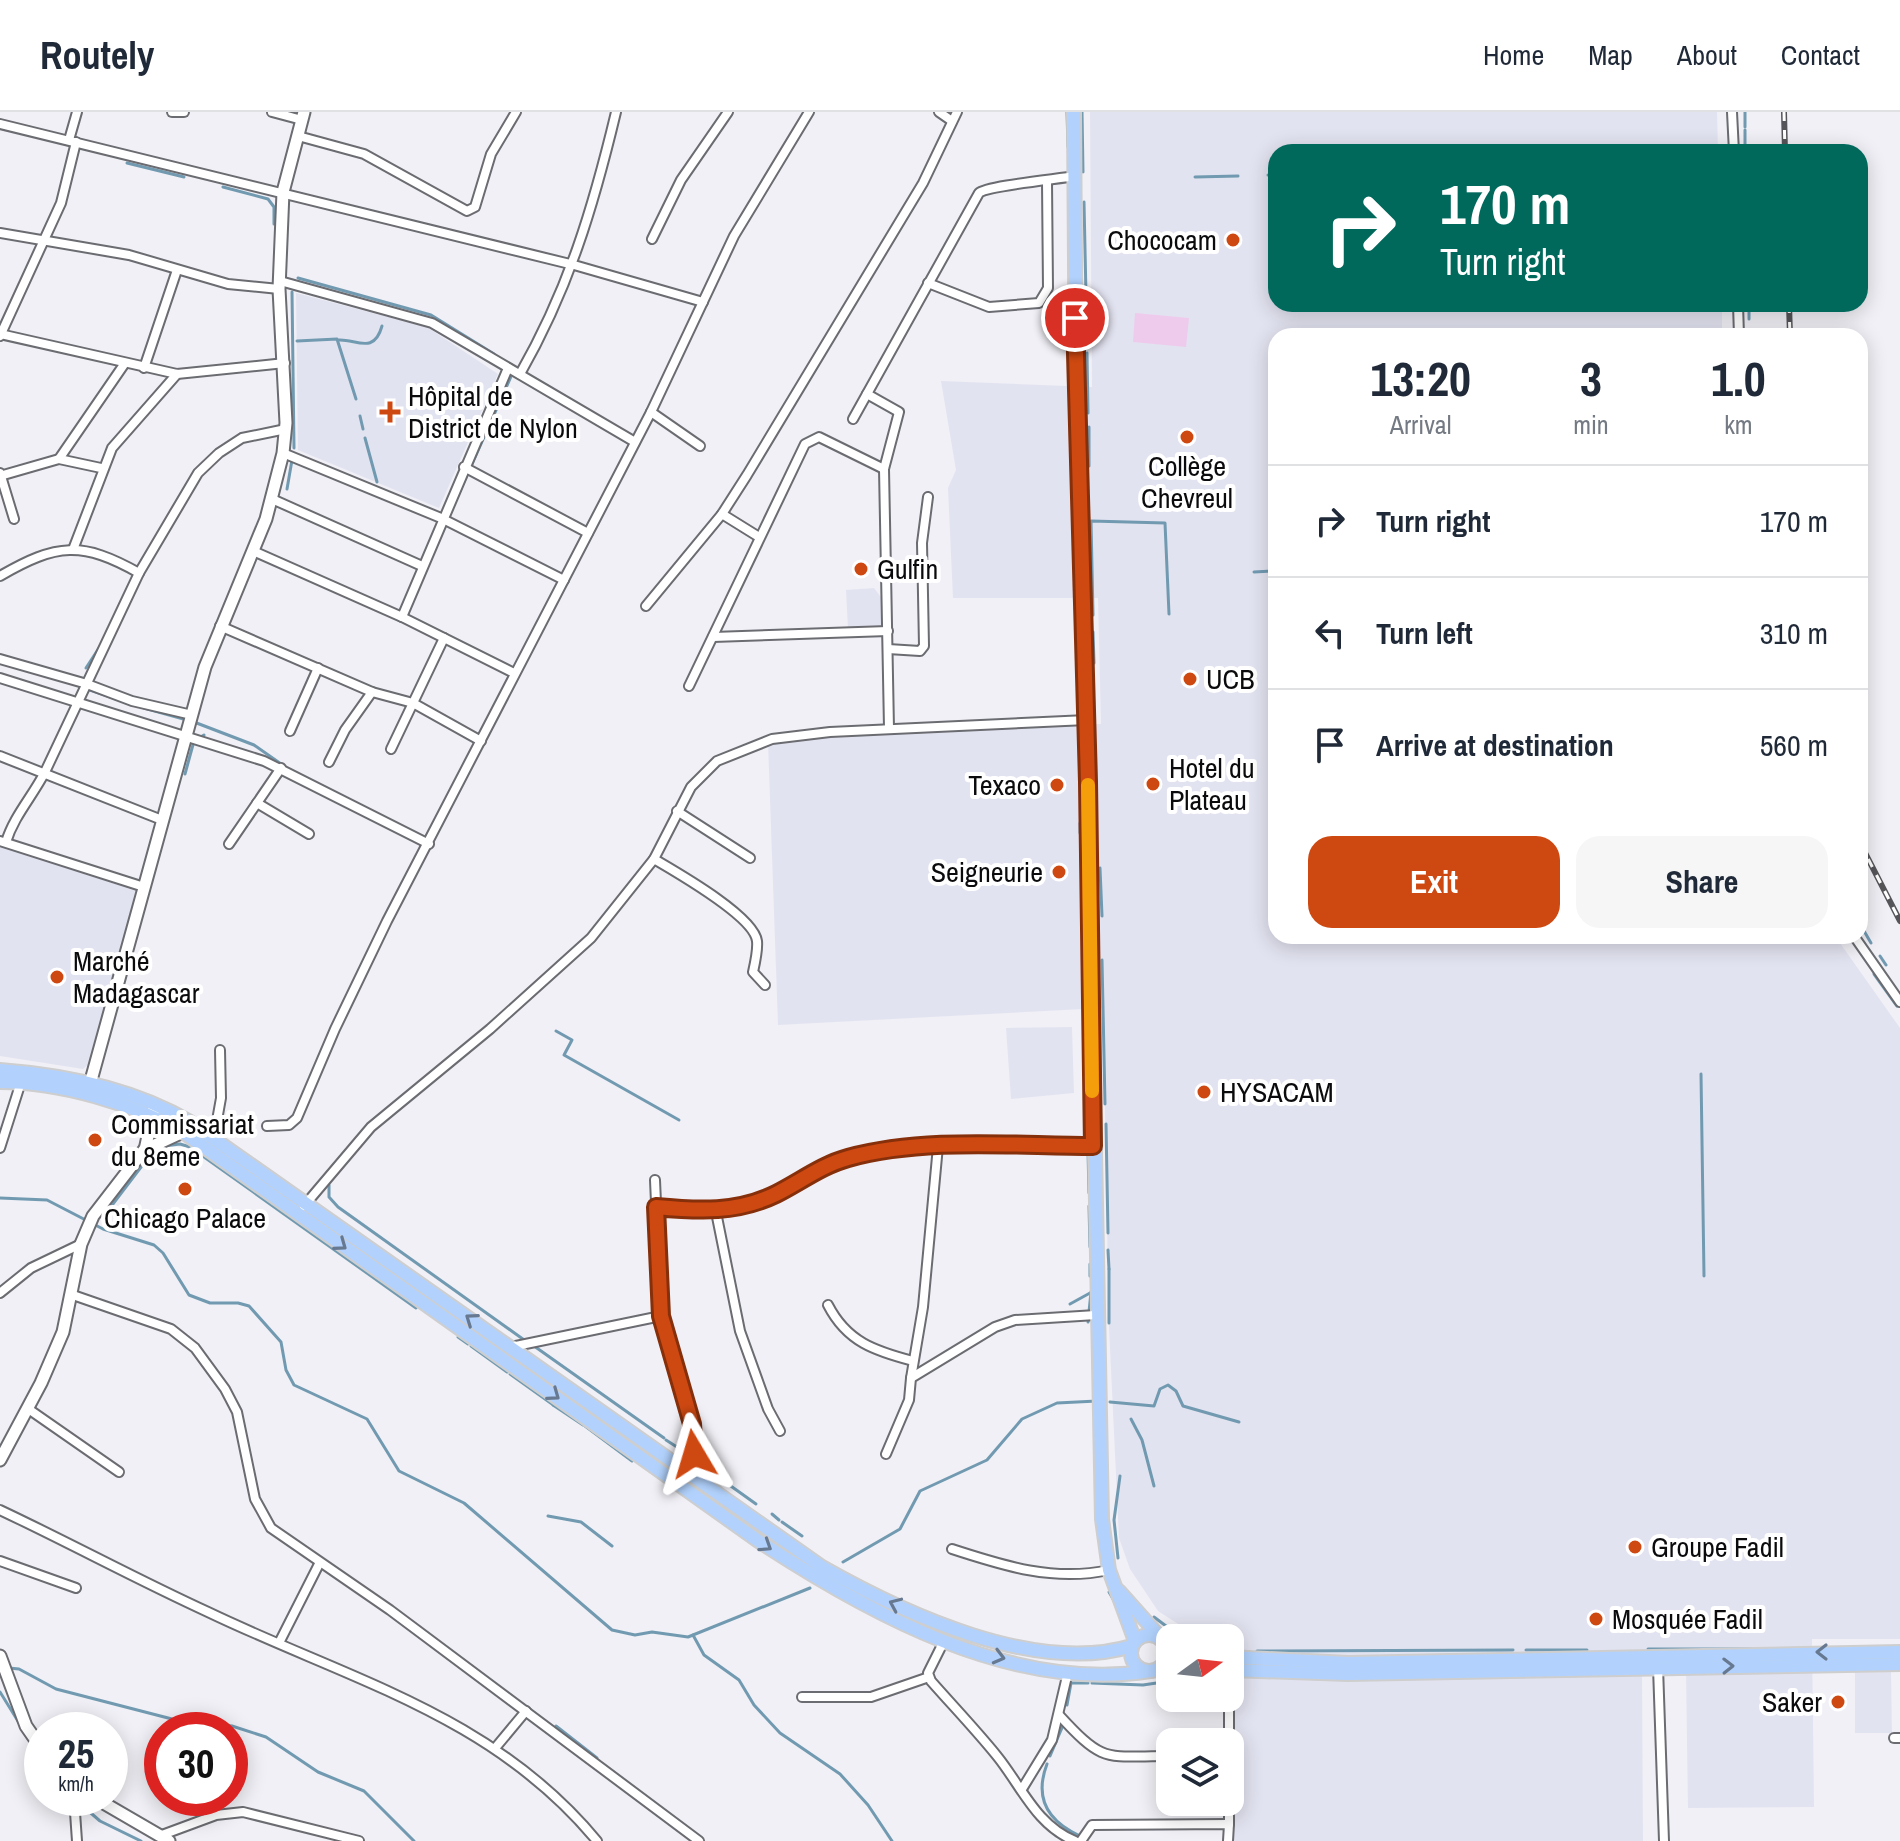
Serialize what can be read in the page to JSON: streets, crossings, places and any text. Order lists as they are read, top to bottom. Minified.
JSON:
{"places":{"other":["Chococam","Collège Chevreul","Gulfin","UCB","Hotel du Plateau","Texaco","Seigneurie","Marché Madagascar","HYSACAM","Commissariat du 8eme","Chicago Palace","Groupe Fadil","Mosquée Fadil","Saker"],"health":["Hôpital de District de Nylon"]},"north":"right","page":{"header":"Routely","nav":["Home","Map","About","Contact"],"turn":["170 m","Turn right"],"eta":["13:20","Arrival","3","min","1.0","km"],"list":[{"name":"Turn right","value":"170 m"},{"name":"Turn left","value":"310 m"},{"name":"Arrive at destination","value":"560 m"}],"buttons":["Exit","Share"],"speed":"25 km/h","limit":"30"}}
